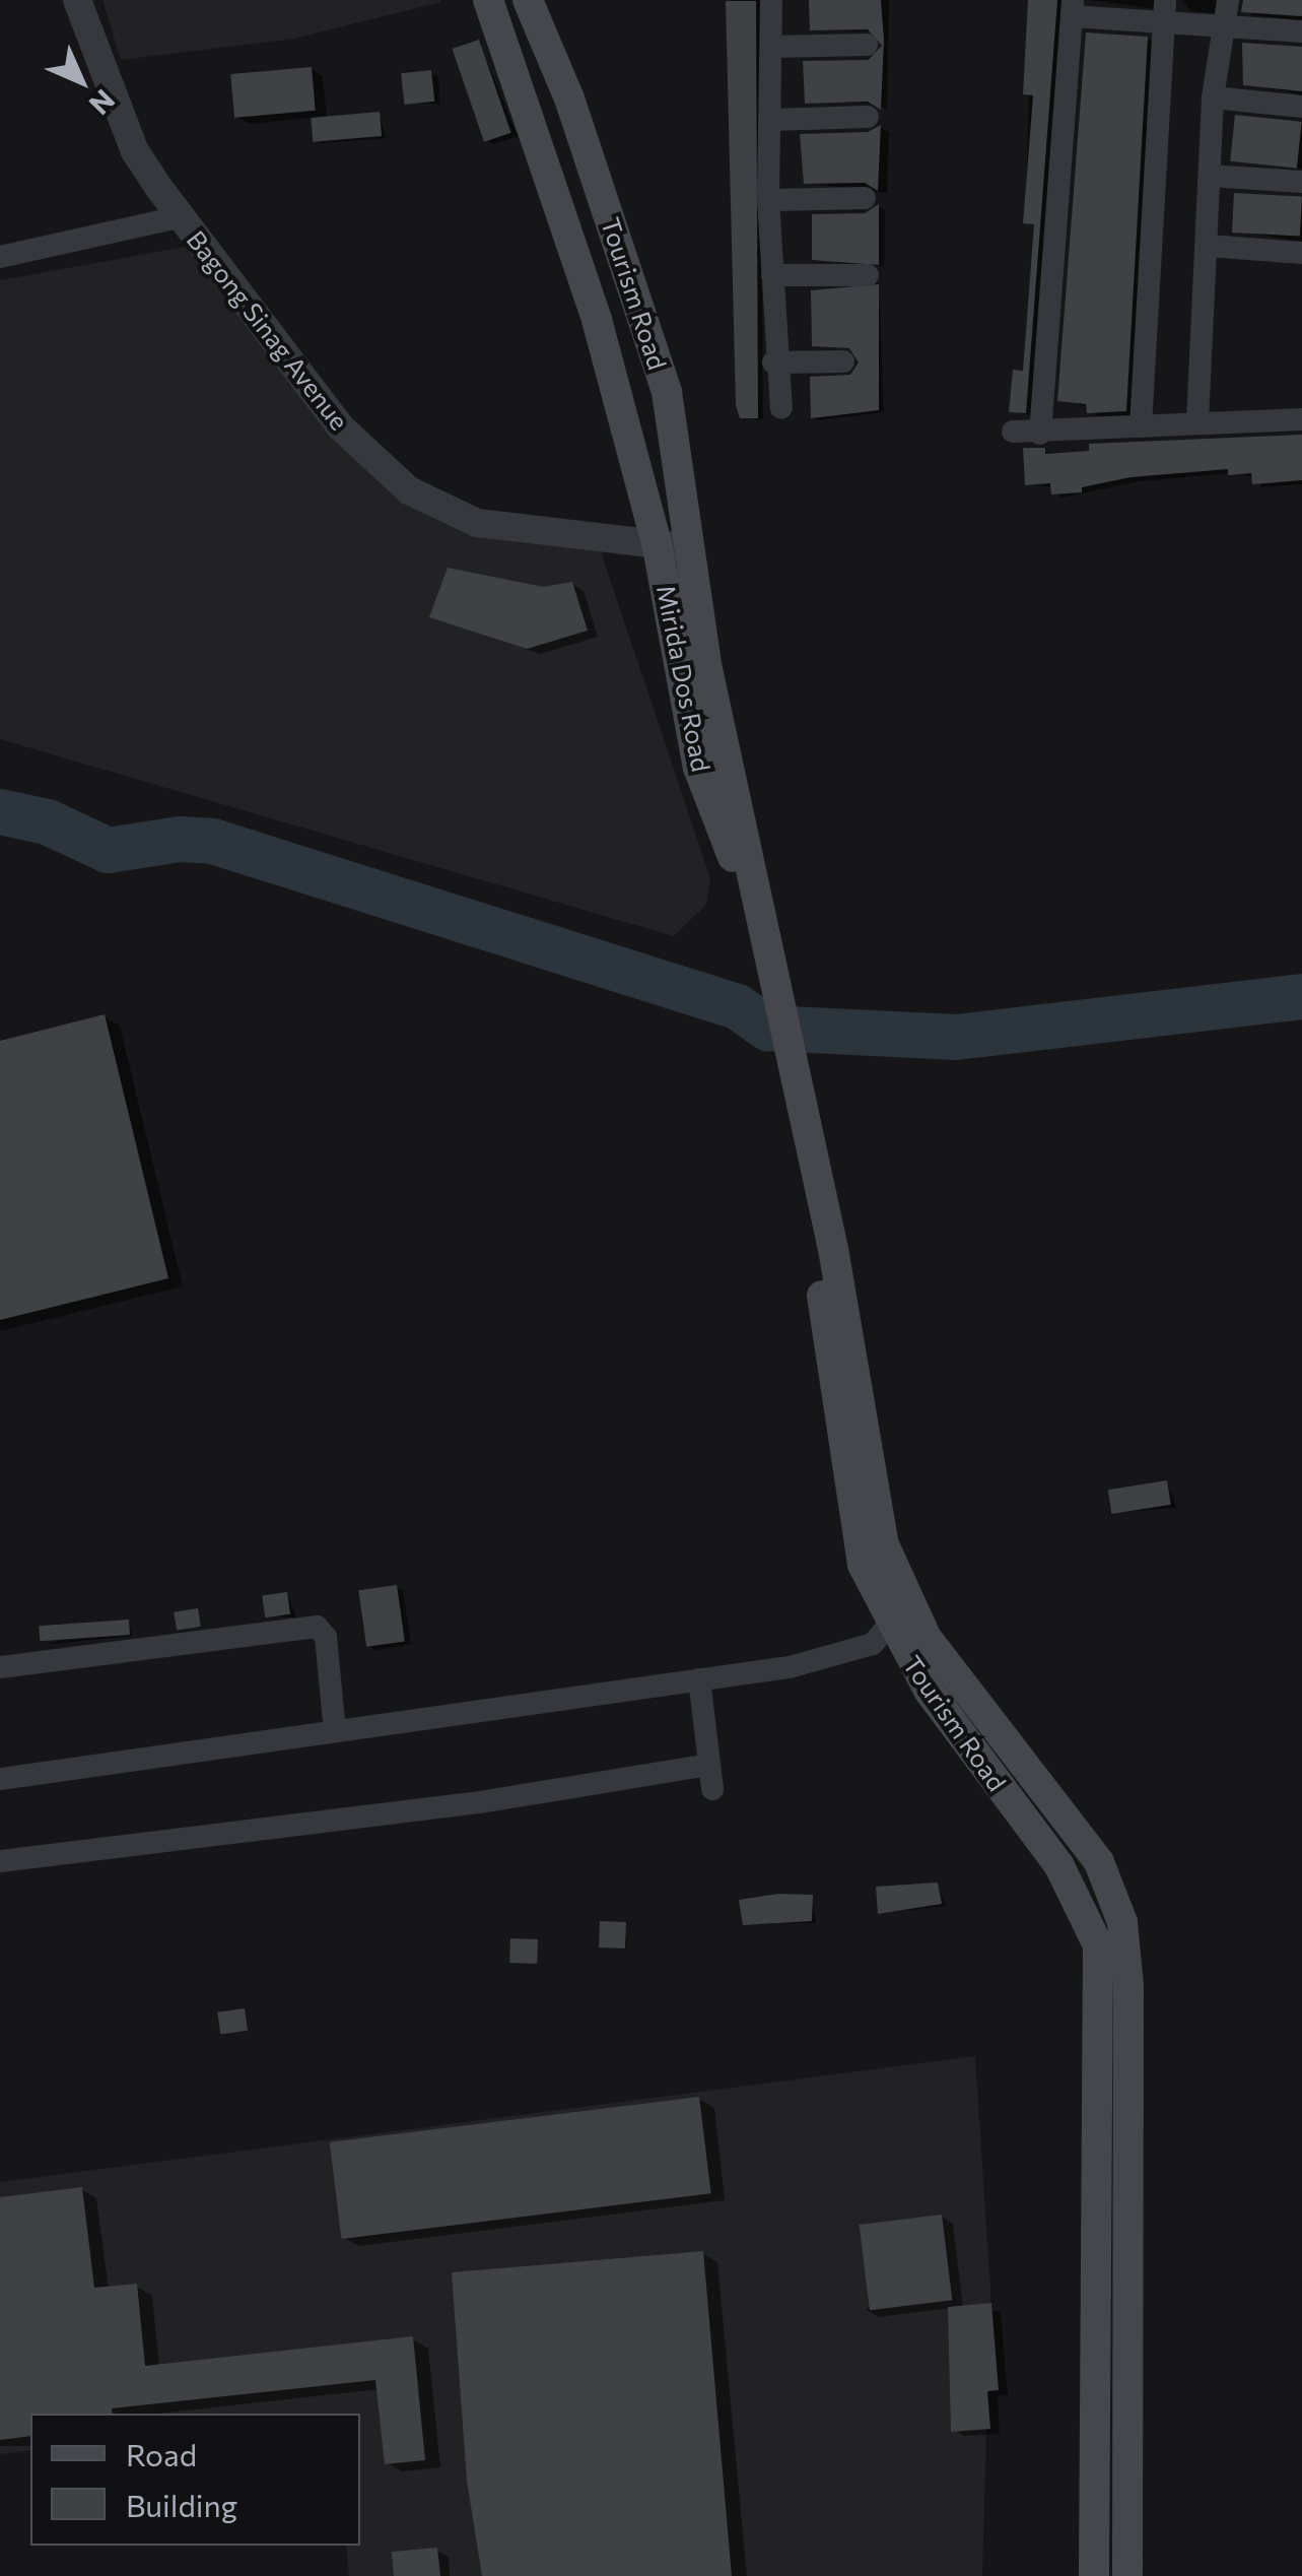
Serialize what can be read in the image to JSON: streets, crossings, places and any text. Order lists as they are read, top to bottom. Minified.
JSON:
{"streets":{"main road":["Tourism Road","Mirida Dos Road"],"street":["Bagong Sinag Avenue"]},"crossings":[["Tourism Road","Bagong Sinag Avenue"],["Tourism Road","Mirida Dos Road"],["Bagong Sinag Avenue","Mirida Dos Road"]],"legend":["Road","Building"],"north":"bottom right"}
